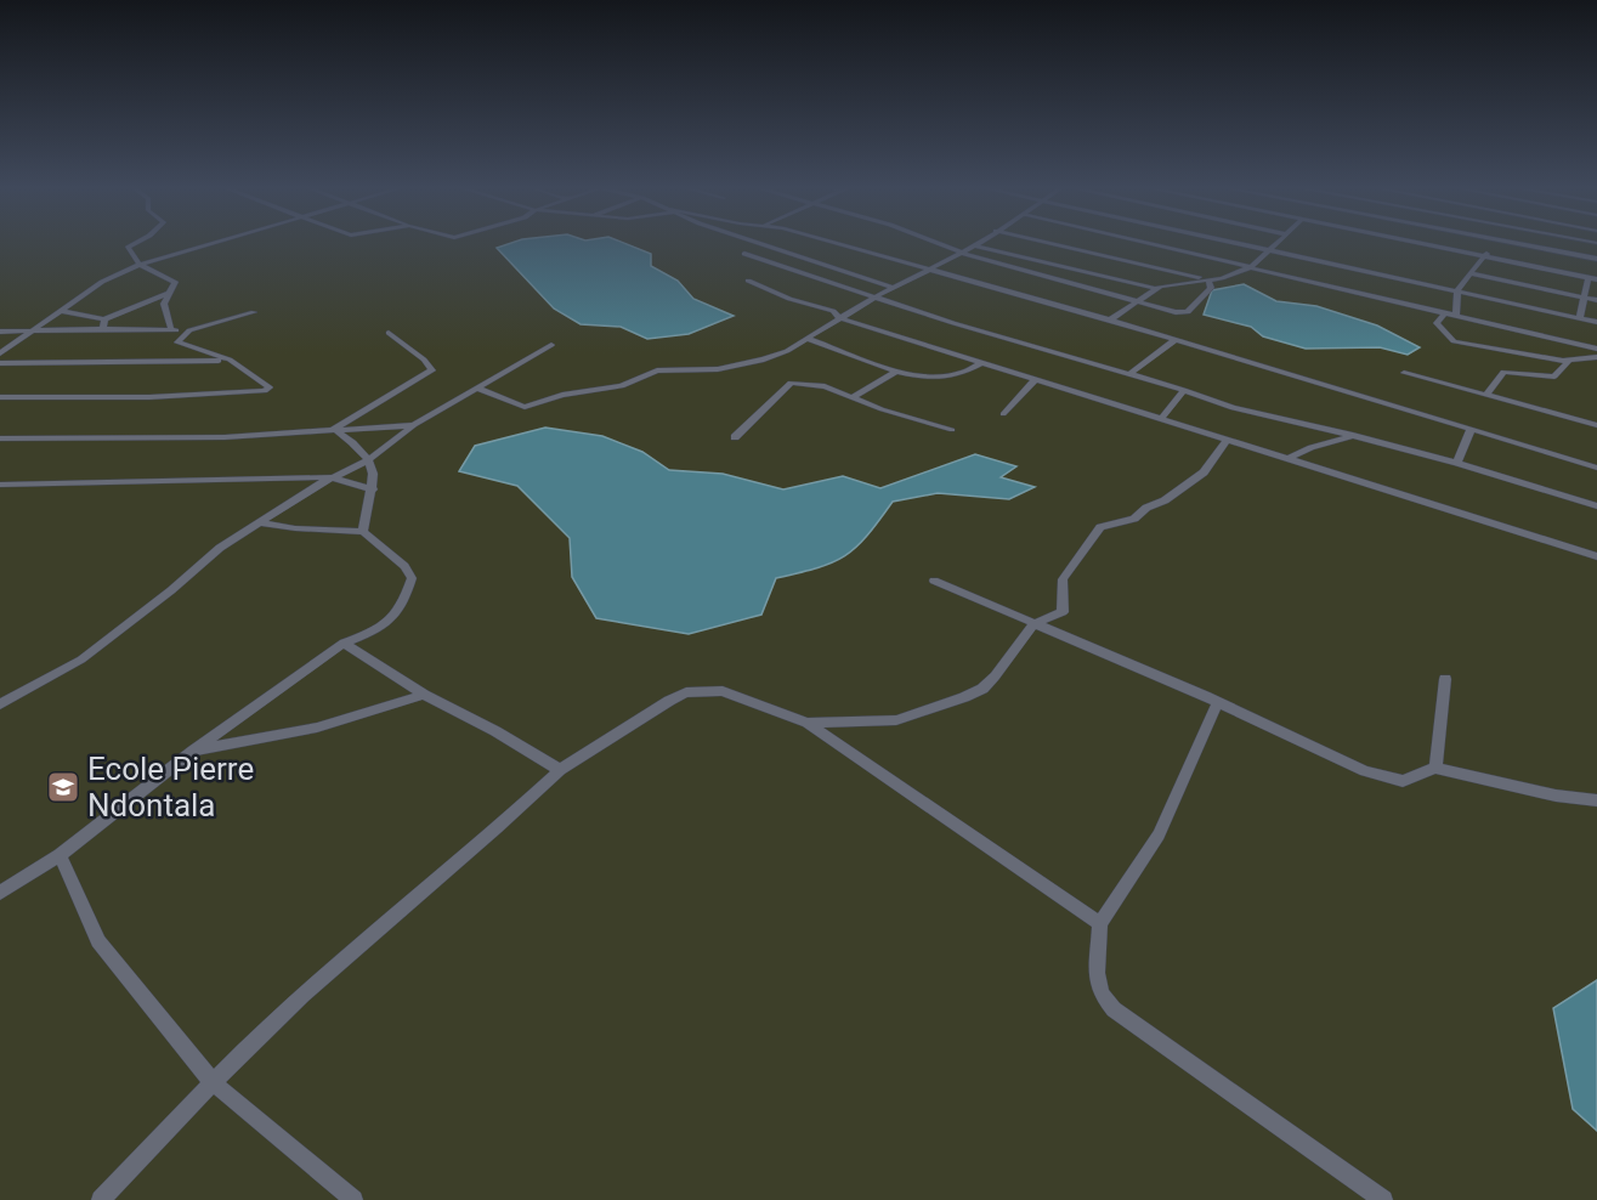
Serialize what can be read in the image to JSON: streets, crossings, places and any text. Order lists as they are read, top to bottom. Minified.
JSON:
{"places":{"school or university":["Ecole Pierre Ndontala"]}}
